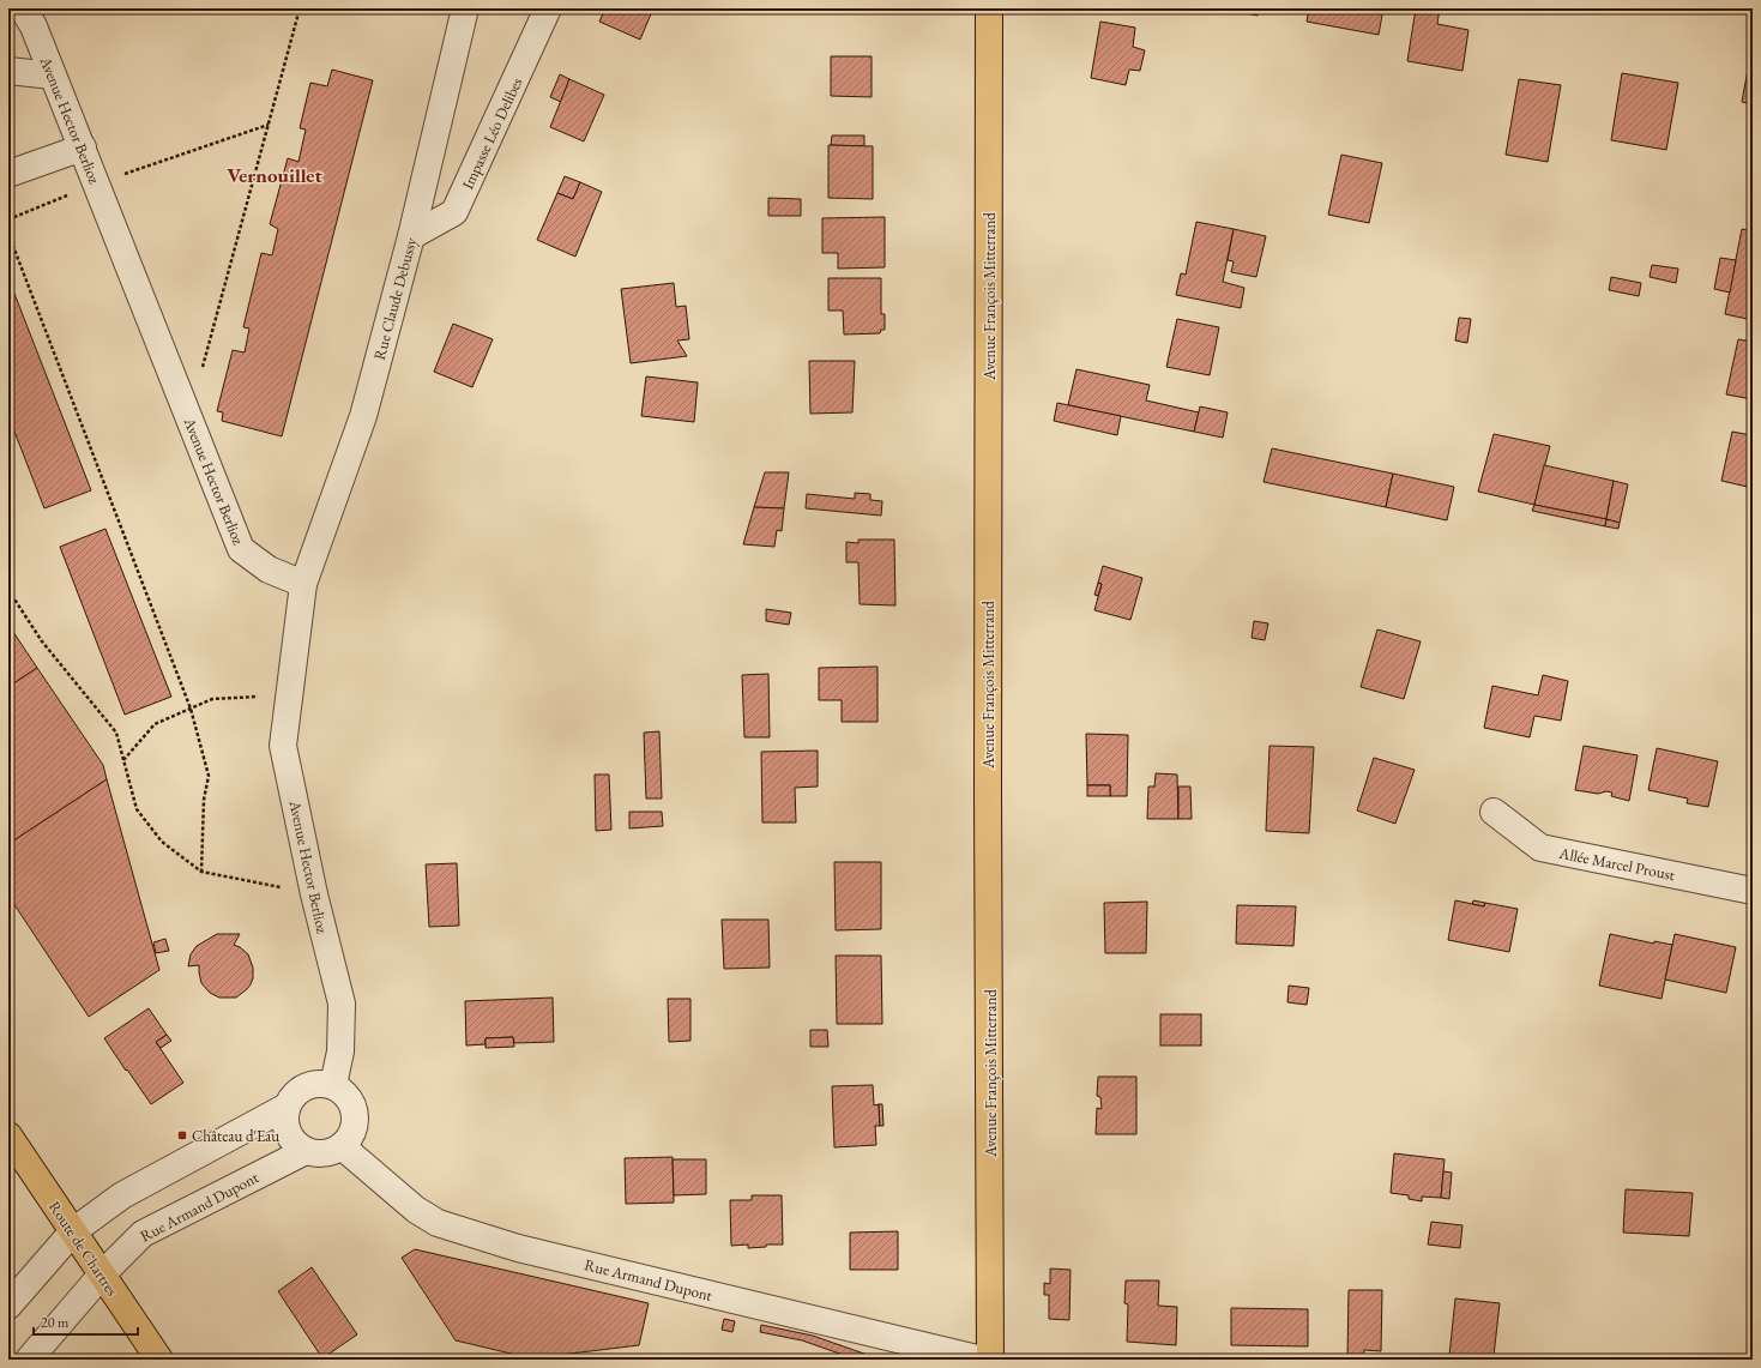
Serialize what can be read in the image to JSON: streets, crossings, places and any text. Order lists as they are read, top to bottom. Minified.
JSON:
{"streets":{"main road":["Avenue François Mitterrand","Route de Chartres"],"street":["Avenue Hector Berlioz","Impasse Léo Delibes","Rue Claude Debussy","Allée Marcel Proust","Rue Armand Dupont"]},"crossings":[["Avenue Hector Berlioz","Rue Claude Debussy"],["Avenue Hector Berlioz","Rue Armand Dupont"],["Impasse Léo Delibes","Rue Claude Debussy"],["Rue Armand Dupont","Route de Chartres"]],"districts":["Vernouillet"],"places":{"transit":["Château d'Eau"]},"scale_bar":"20 m"}
